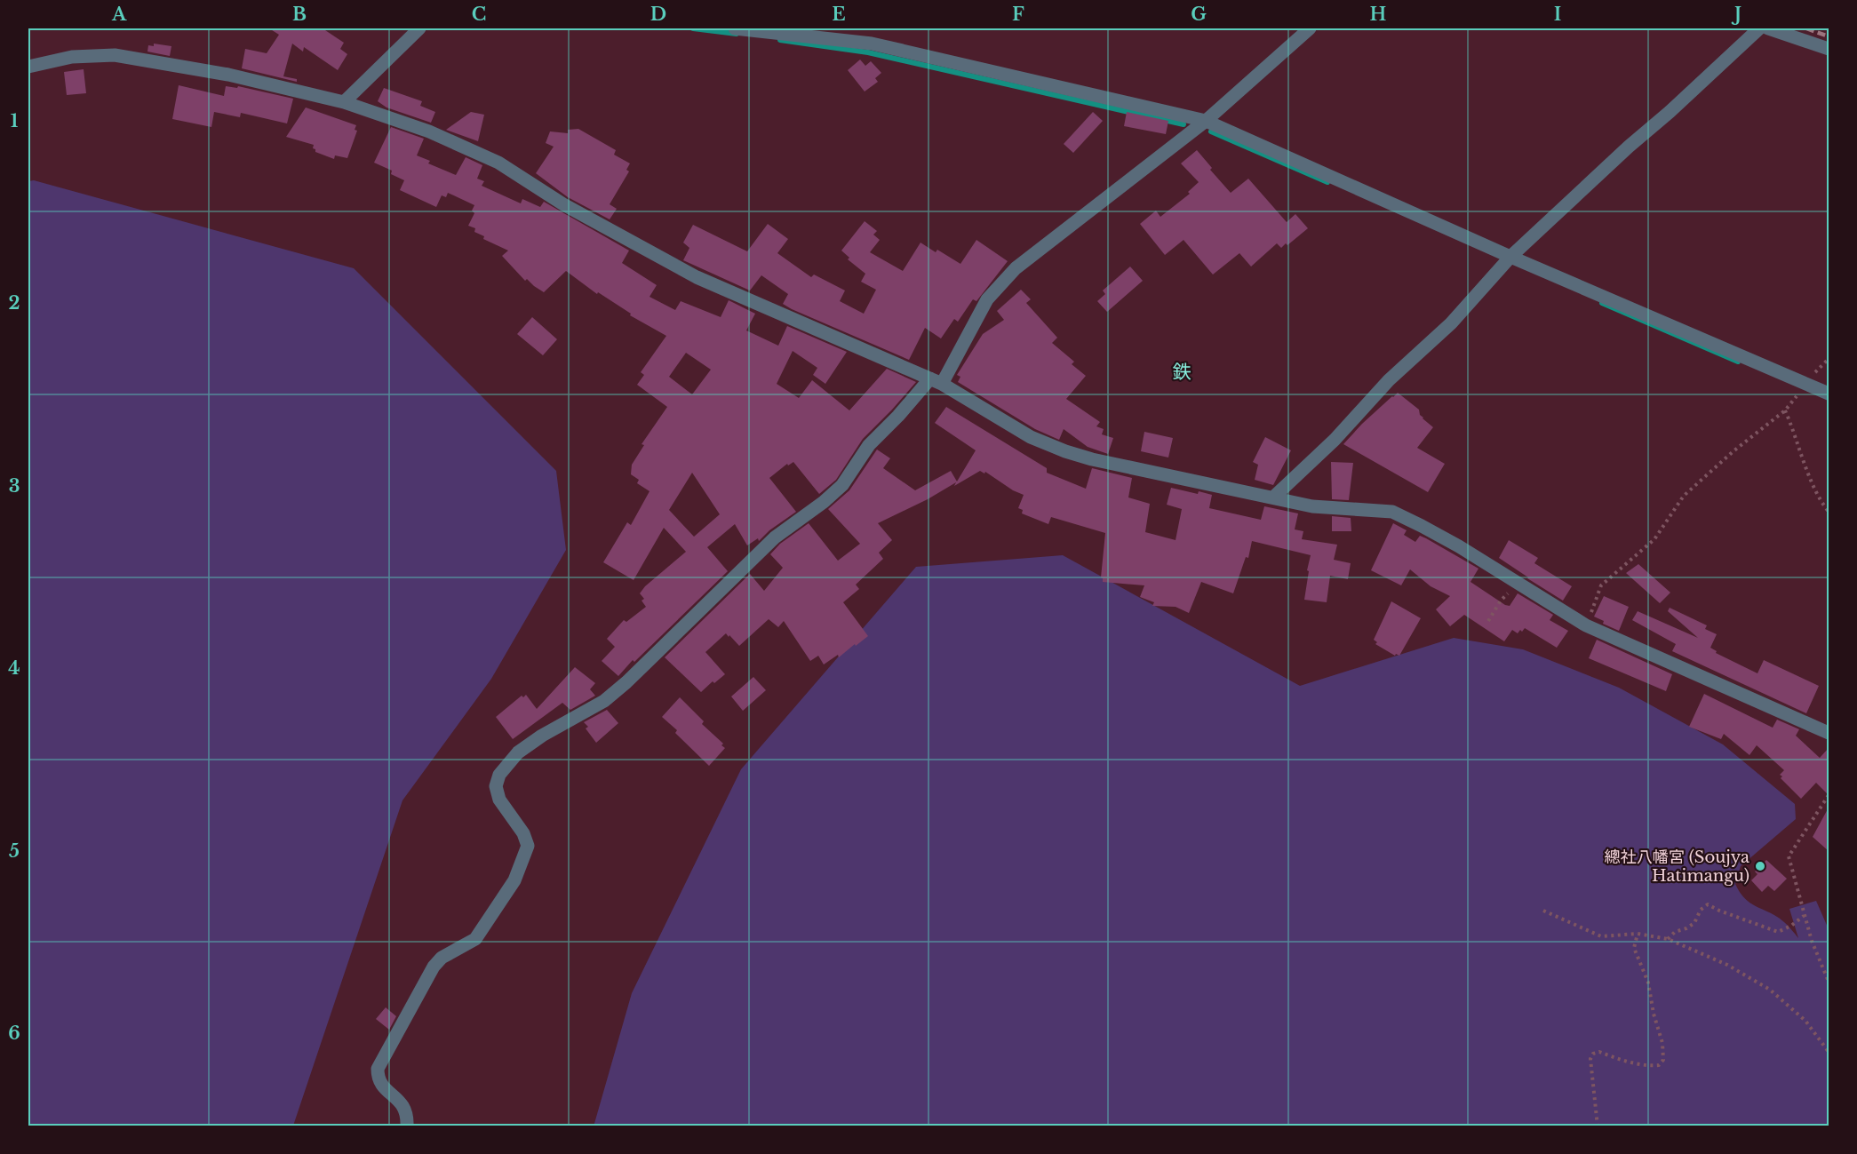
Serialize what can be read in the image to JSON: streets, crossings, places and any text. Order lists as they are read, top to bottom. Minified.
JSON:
{"districts":["鉄"],"places":["總社八幡宮 (Soujya Hatimangu)"],"grid":{"columns":["A","B","C","D","E","F","G","H","I","J"],"rows":["1","2","3","4","5","6"]}}
